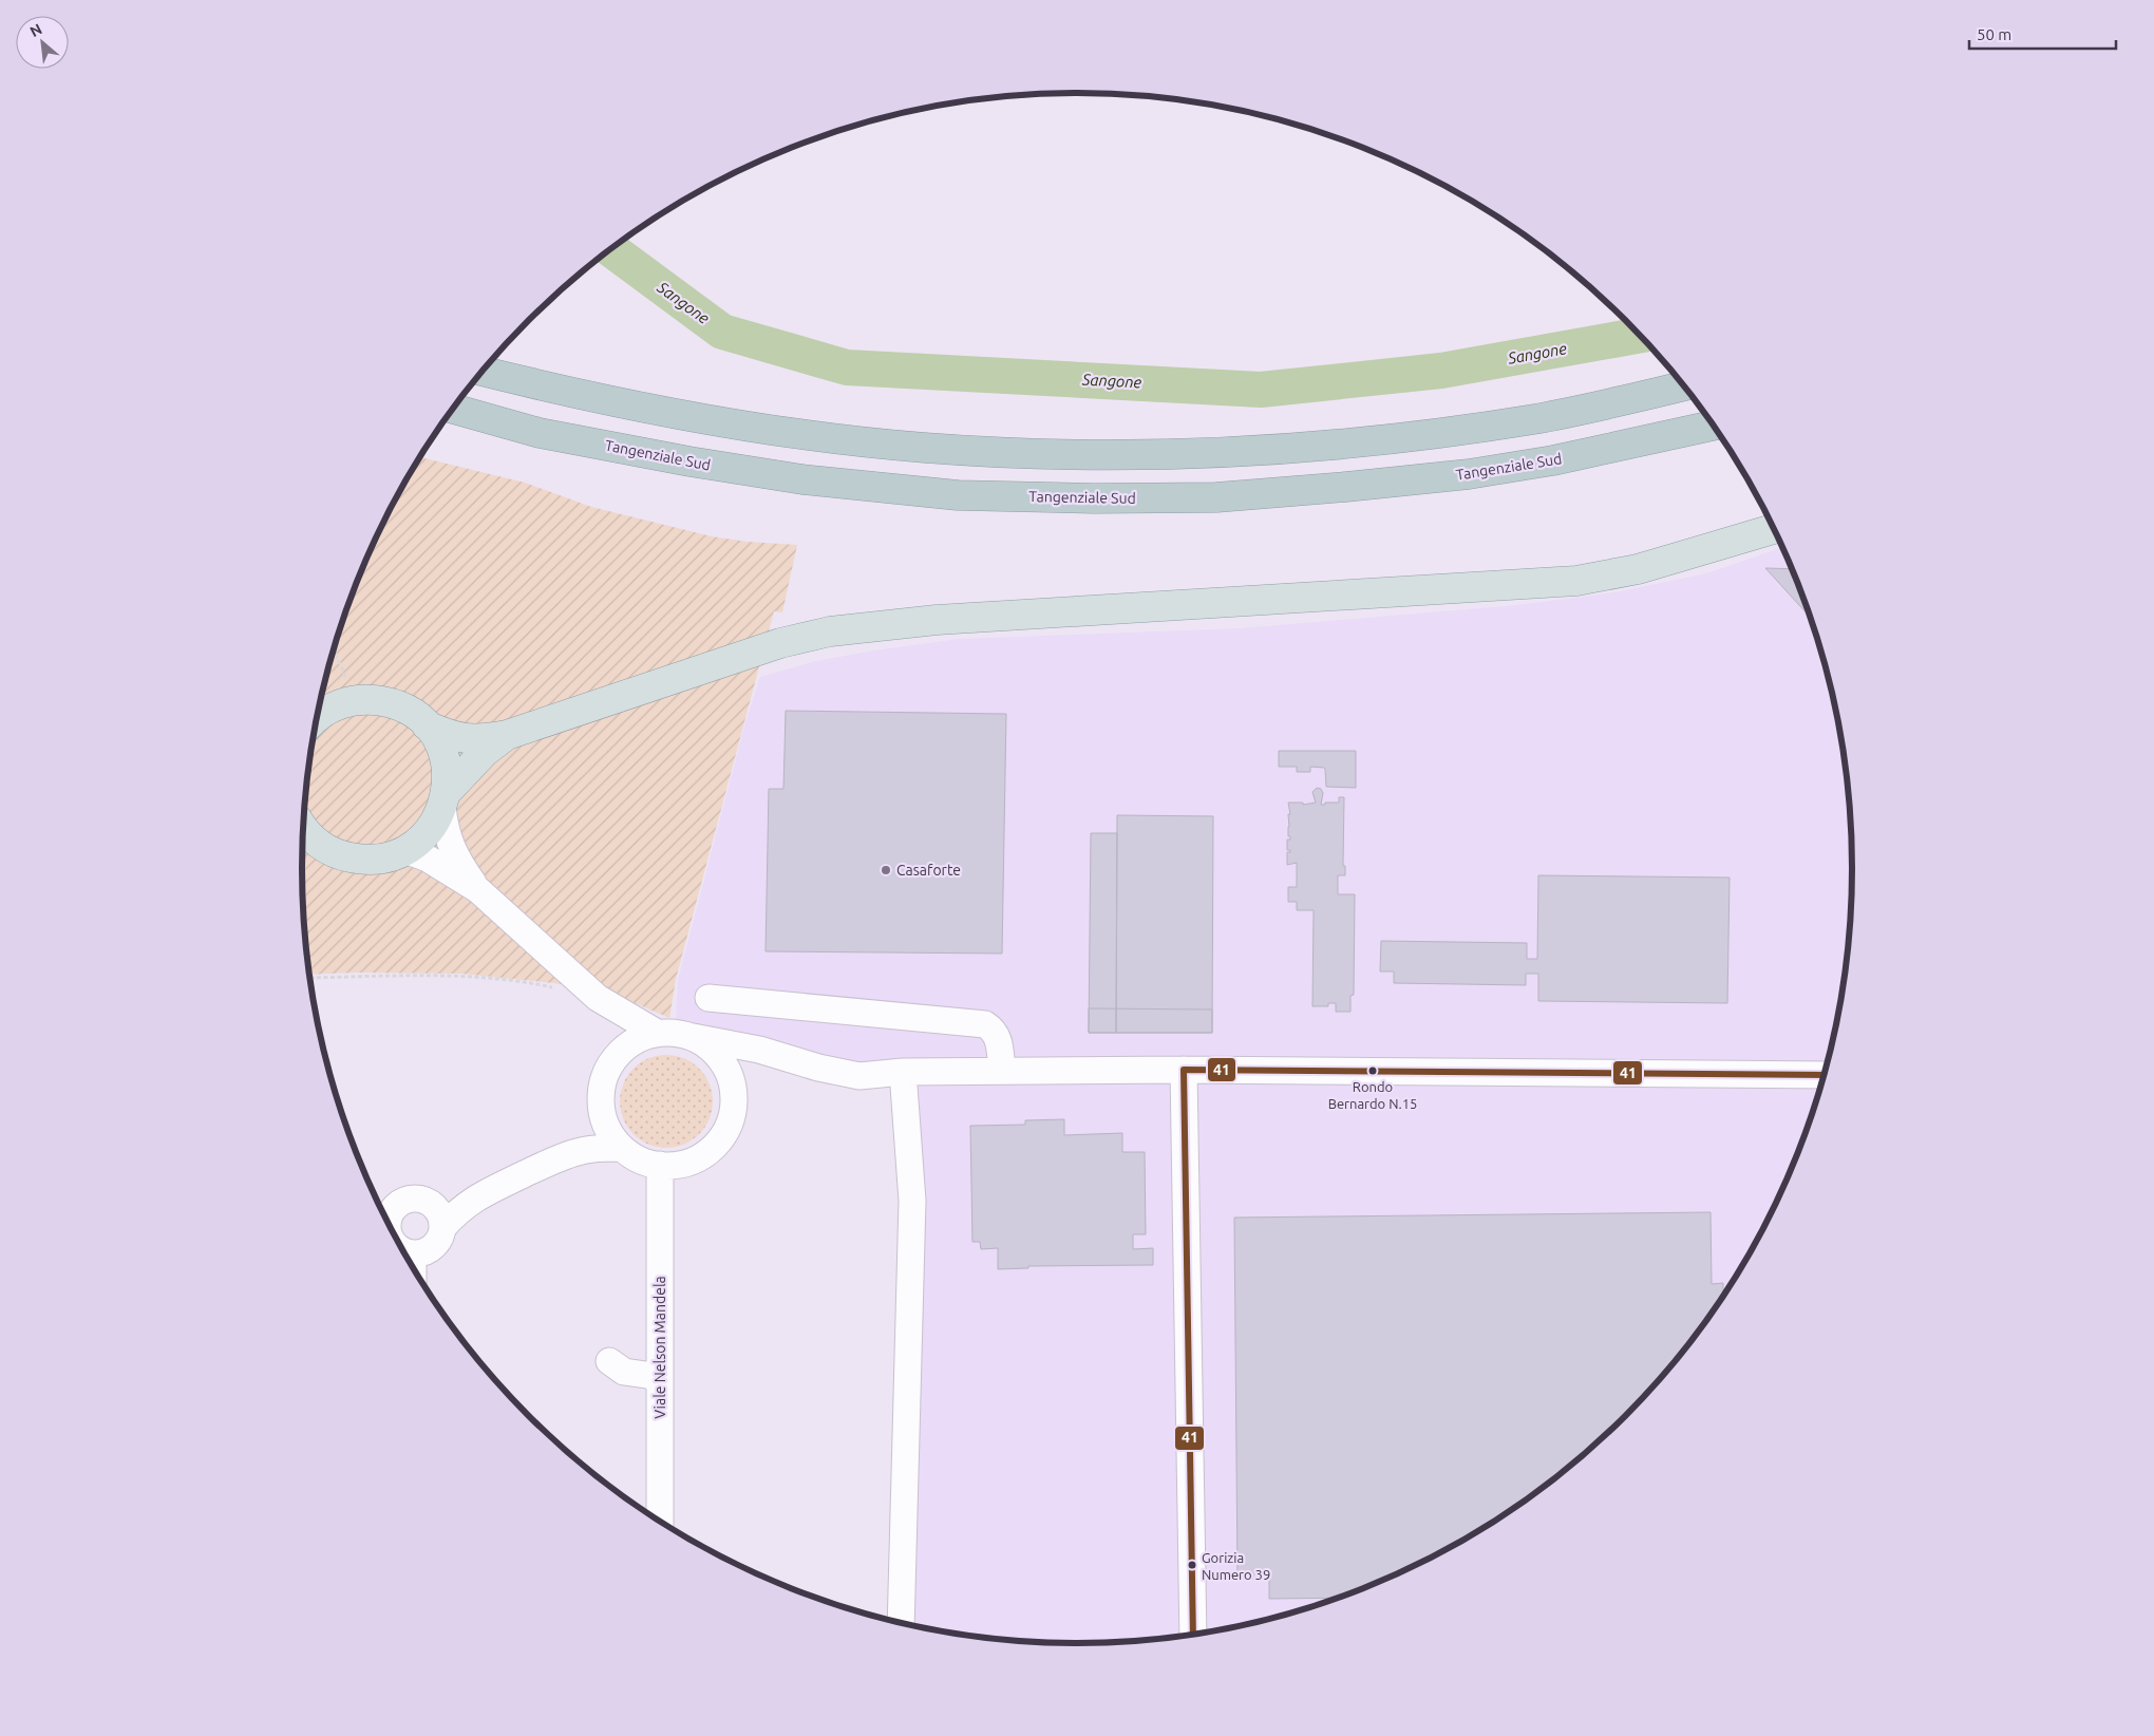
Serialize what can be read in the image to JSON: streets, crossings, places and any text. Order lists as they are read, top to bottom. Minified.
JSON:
{"streets":{"highway":["Tangenziale Sud"],"street":["Viale Nelson Mandela"]},"water":["Sangone"],"places":["Casaforte","Rondo Bernardo N.15","Gorizia Numero 39"],"lines":["transit line 41"],"scale_bar":"50 m","north":"top left"}
